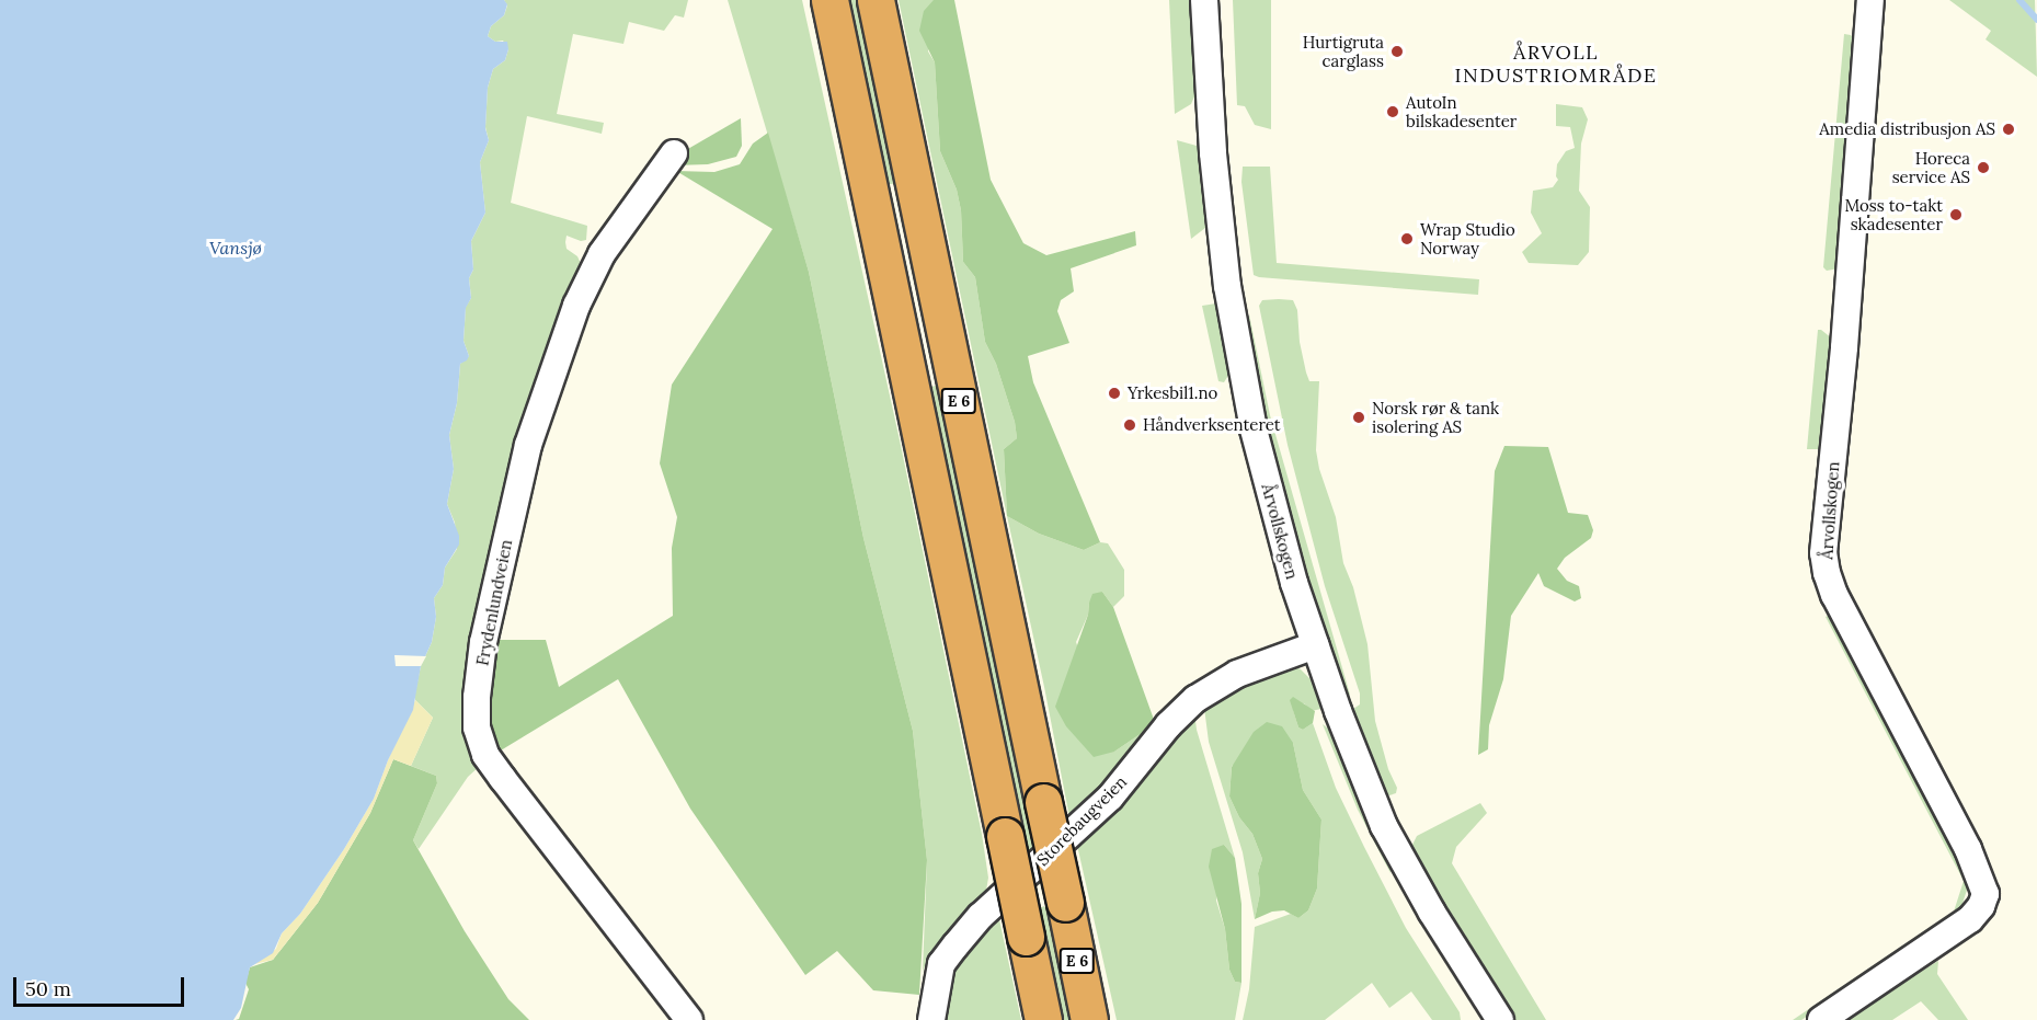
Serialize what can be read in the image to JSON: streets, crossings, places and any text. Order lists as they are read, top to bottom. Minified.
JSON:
{"streets":{"highway":["E 6"],"street":["Årvollskogen","Frydenlundveien","Storebaugveien"]},"crossings":[["Årvollskogen","Storebaugveien"]],"districts":["ÅRVOLL INDUSTRIOMRÅDE"],"water":["Vansjø"],"places":["Hurtigruta carglass","AutoIn bilskadesenter","Amedia distribusjon AS","Horeca service AS","Moss to-takt skadesenter","Wrap Studio Norway","Yrkesbil1.no","Norsk rør & tank isolering AS","Håndverksenteret"],"scale_bar":"50 m"}
